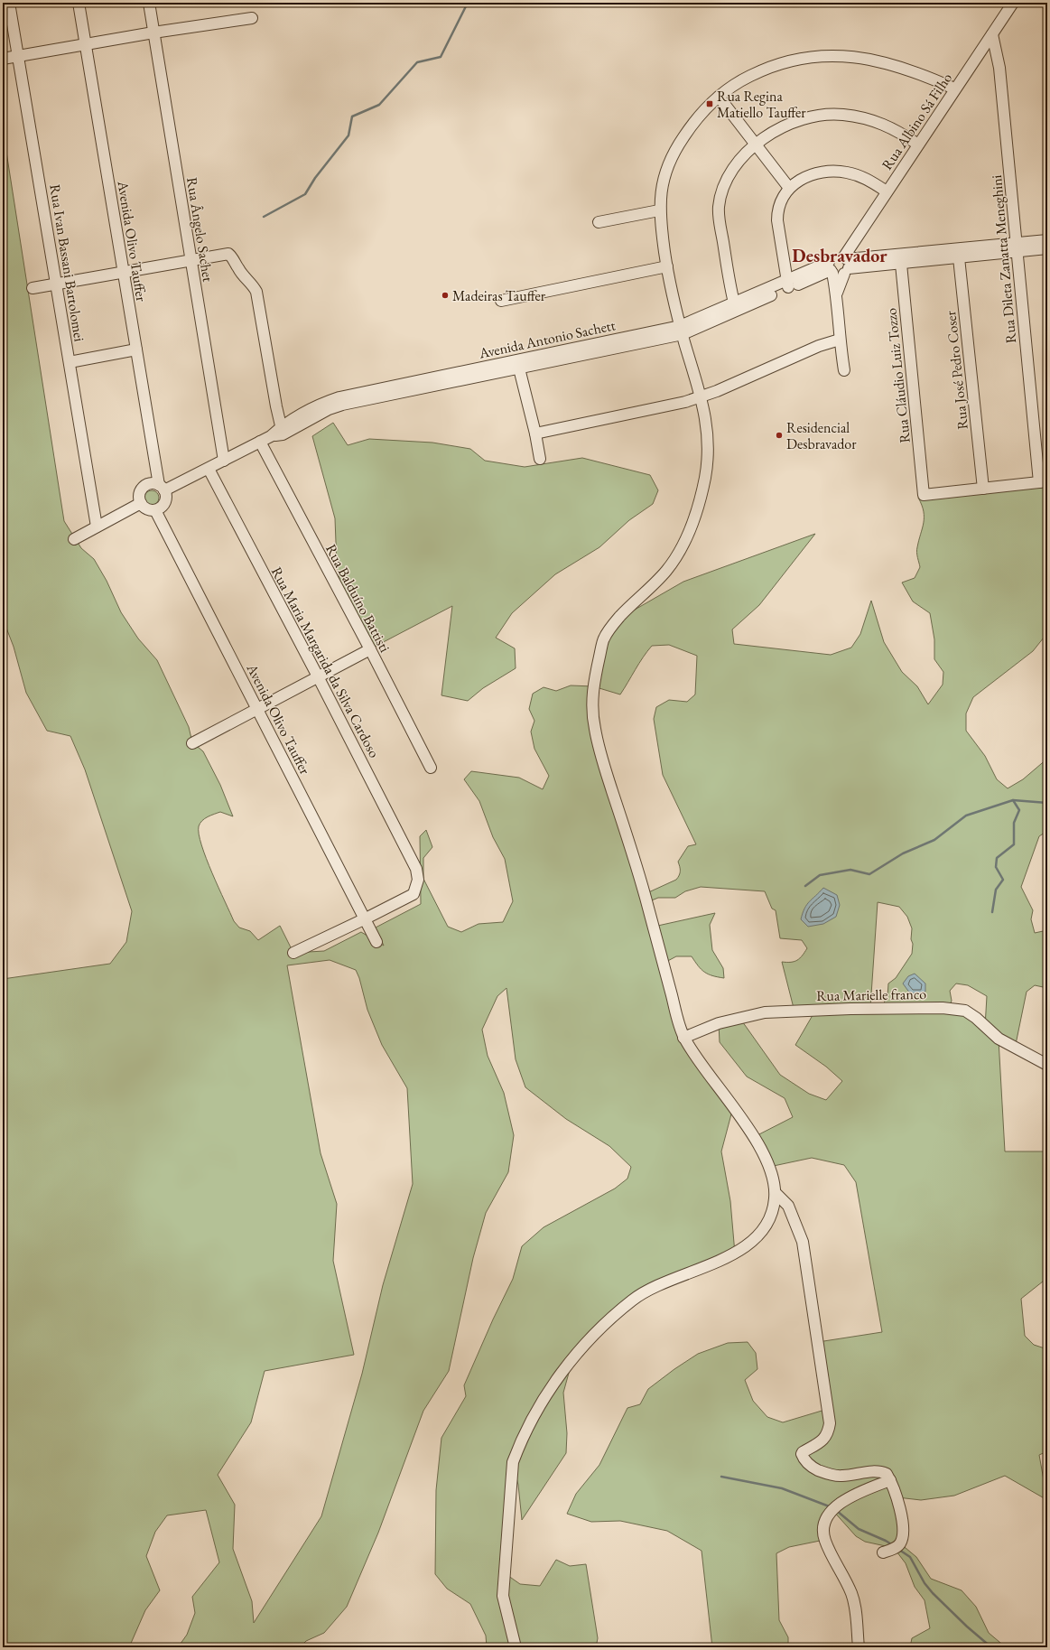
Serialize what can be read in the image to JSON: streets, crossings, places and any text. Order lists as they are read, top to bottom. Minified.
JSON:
{"streets":{"street":["Rua Albino Sá Filho","Rua Ângelo Sachet","Avenida Olivo Tauffer","Rua Dileta Zanatta Meneghini","Rua Ivan Bassani Bartolomei","Avenida Antonio Sachett","Rua José Pedro Coser","Rua Cláudio Luiz Tozzo","Rua Balduíno Battisti","Rua Maria Margarida da Silva Cardoso","Rua Marielle franco"]},"crossings":[["Rua Albino Sá Filho","Rua Dileta Zanatta Meneghini"],["Rua Albino Sá Filho","Avenida Antonio Sachett"],["Rua Ângelo Sachet","Avenida Antonio Sachett"],["Avenida Olivo Tauffer","Avenida Antonio Sachett"],["Avenida Olivo Tauffer","Rua Maria Margarida da Silva Cardoso"],["Avenida Antonio Sachett","Rua Balduíno Battisti"],["Avenida Antonio Sachett","Rua Maria Margarida da Silva Cardoso"],["Rua José Pedro Coser","Rua Cláudio Luiz Tozzo"]],"districts":["Desbravador"],"places":{"transit":["Rua Regina Matiello Tauffer"],"other":["Madeiras Tauffer","Residencial Desbravador"]}}
